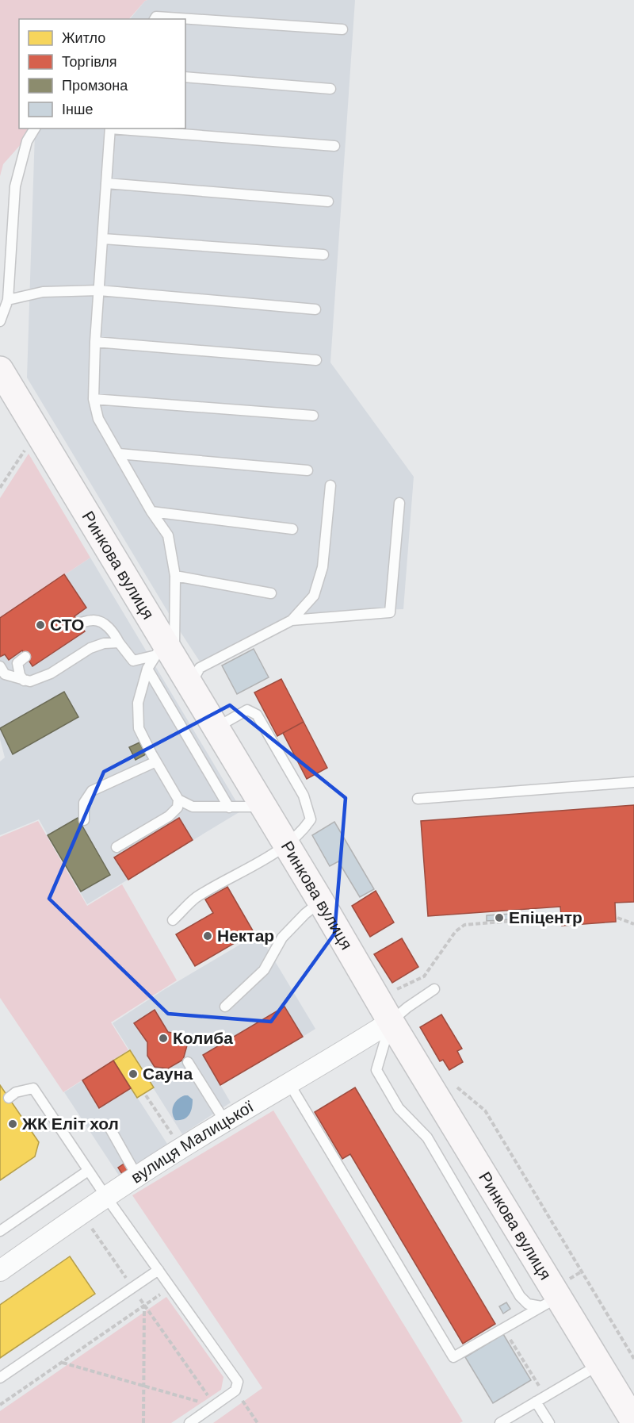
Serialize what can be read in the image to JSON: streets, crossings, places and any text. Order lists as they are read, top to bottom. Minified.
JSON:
{"streets":{"main road":["Ринкова вулиця"],"street":["вулиця Малицької"]},"crossings":[["Ринкова вулиця","вулиця Малицької"]],"places":["СТО","Епіцентр","Нектар","Колиба","Сауна","ЖК Еліт хол"],"legend":["Житло","Торгівля","Промзона","Інше"]}
